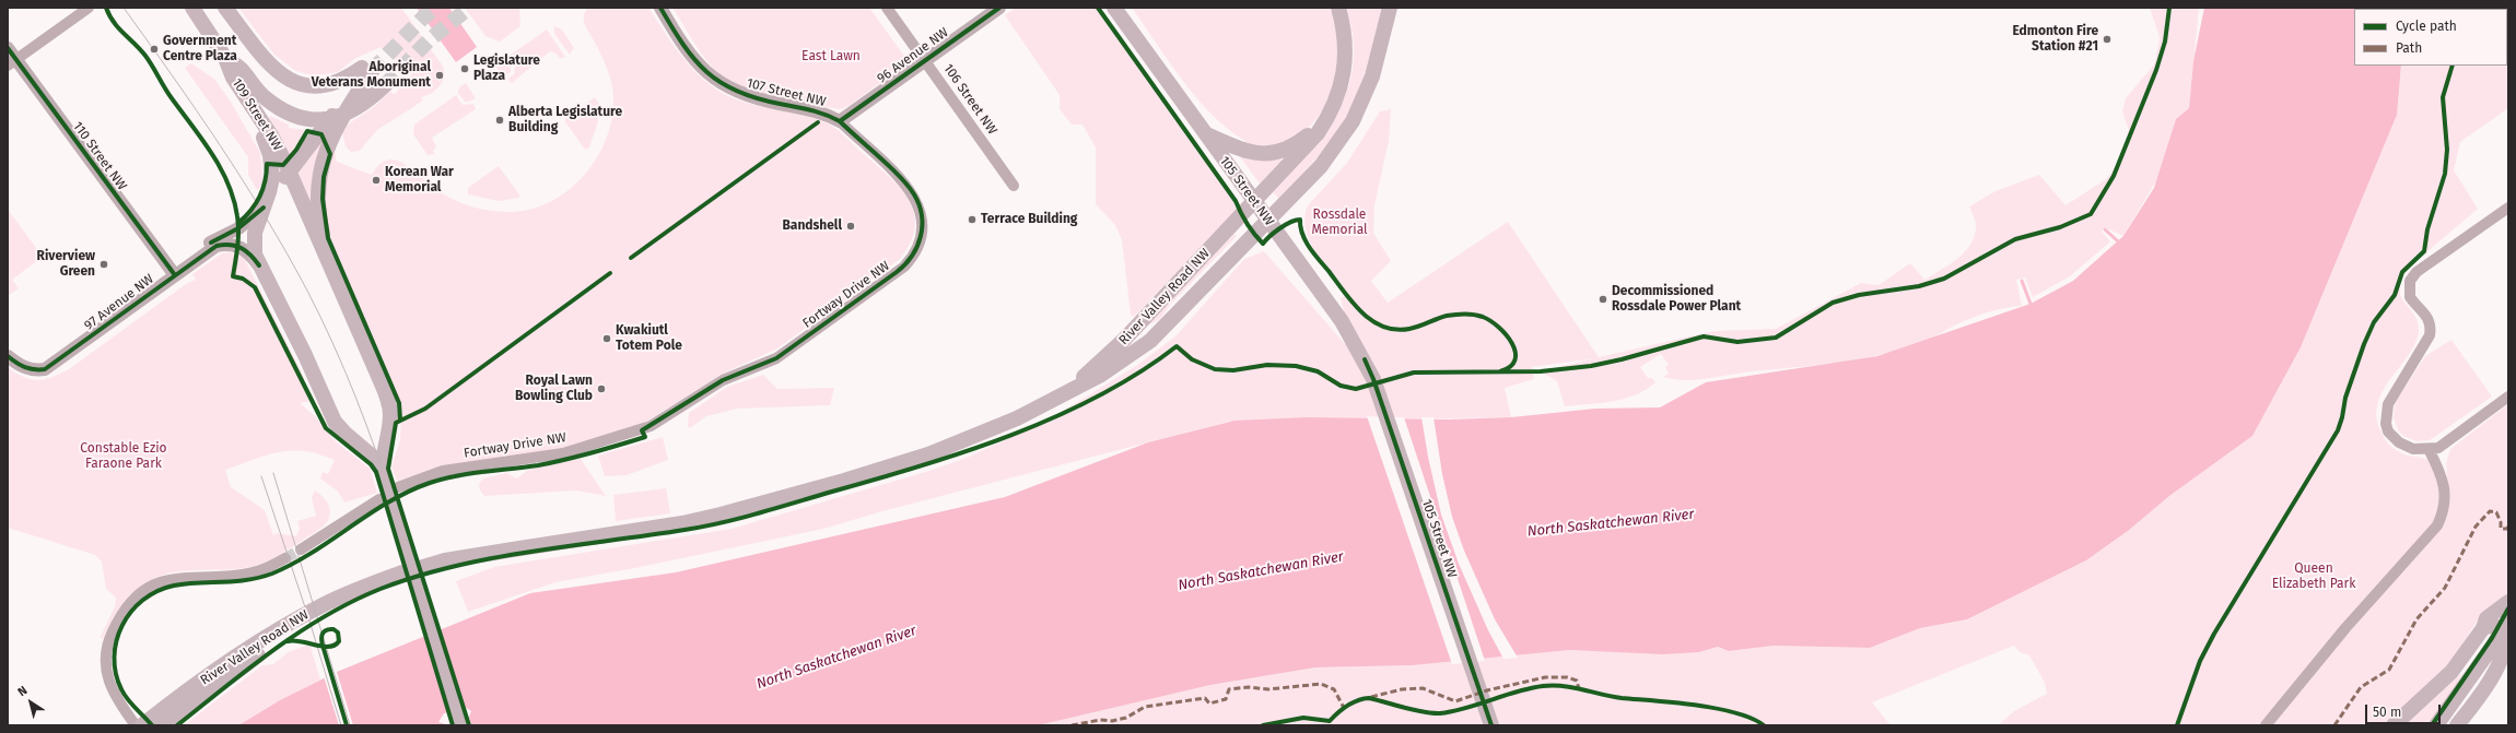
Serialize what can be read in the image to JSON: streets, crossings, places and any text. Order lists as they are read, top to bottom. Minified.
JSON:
{"streets":{"main road":["109 Street NW","105 Street NW","River Valley Road NW","97 Avenue NW"],"street":["96 Avenue NW","107 Street NW","106 Street NW","110 Street NW","Fortway Drive NW"]},"crossings":[["96 Avenue NW","107 Street NW"],["96 Avenue NW","106 Street NW"],["96 Avenue NW","Fortway Drive NW"],["107 Street NW","Fortway Drive NW"],["109 Street NW","97 Avenue NW"],["110 Street NW","97 Avenue NW"],["105 Street NW","River Valley Road NW"]],"water":["North Saskatchewan River"],"parks":["East Lawn","Rossdale Memorial","Constable Ezio Faraone Park","Queen Elizabeth Park"],"places":["Edmonton Fire Station #21","Government Centre Plaza","Legislature Plaza","Aboriginal Veterans Monument","Alberta Legislature Building","Korean War Memorial","Terrace Building","Bandshell","Riverview Green","Decommissioned Rossdale Power Plant","Kwakiutl Totem Pole","Royal Lawn Bowling Club"],"legend":["Cycle path","Path"],"scale_bar":"50 m","north":"top left"}
